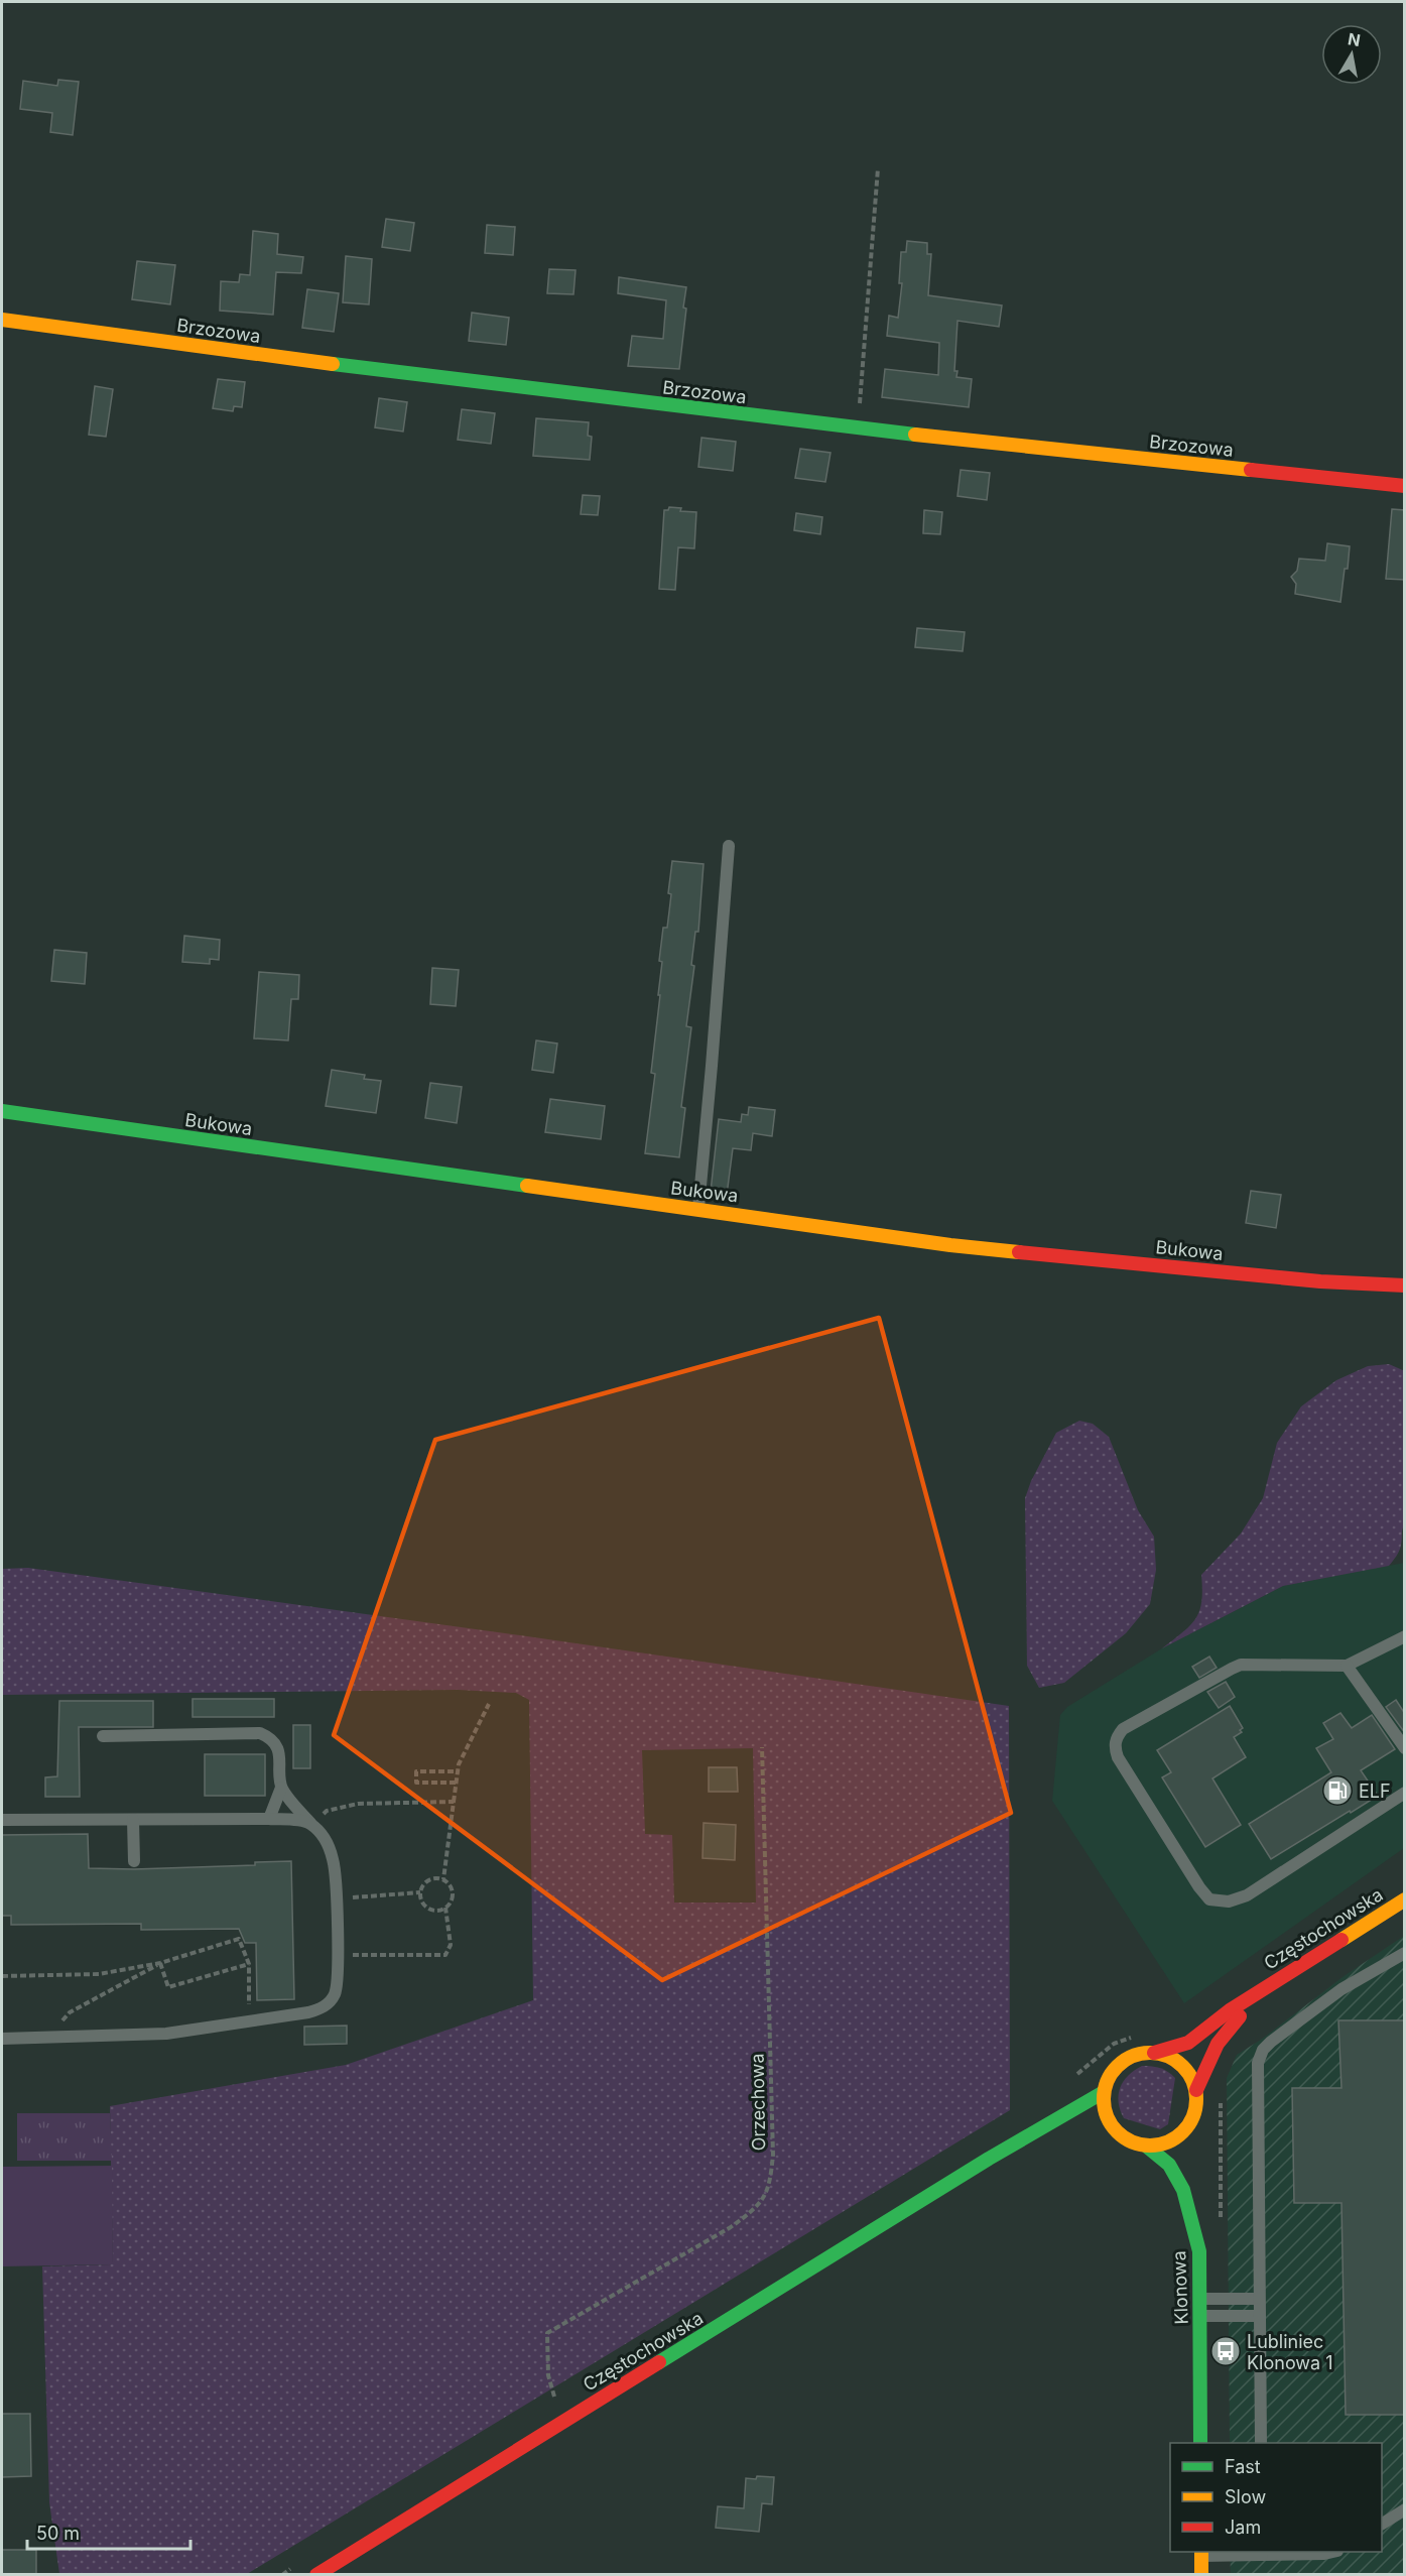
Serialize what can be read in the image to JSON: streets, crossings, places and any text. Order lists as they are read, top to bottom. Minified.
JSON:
{"streets":{"street":["Brzozowa","Bukowa","Częstochowska","Klonowa"],"path":["Orzechowa"]},"crossings":[["Częstochowska","Orzechowa"],["Częstochowska","Klonowa"]],"places":{"fuel station":["ELF"],"bus stop":["Lubliniec Klonowa 1"]},"legend":["Fast","Slow","Jam"],"scale_bar":"50 m","north":"top"}
